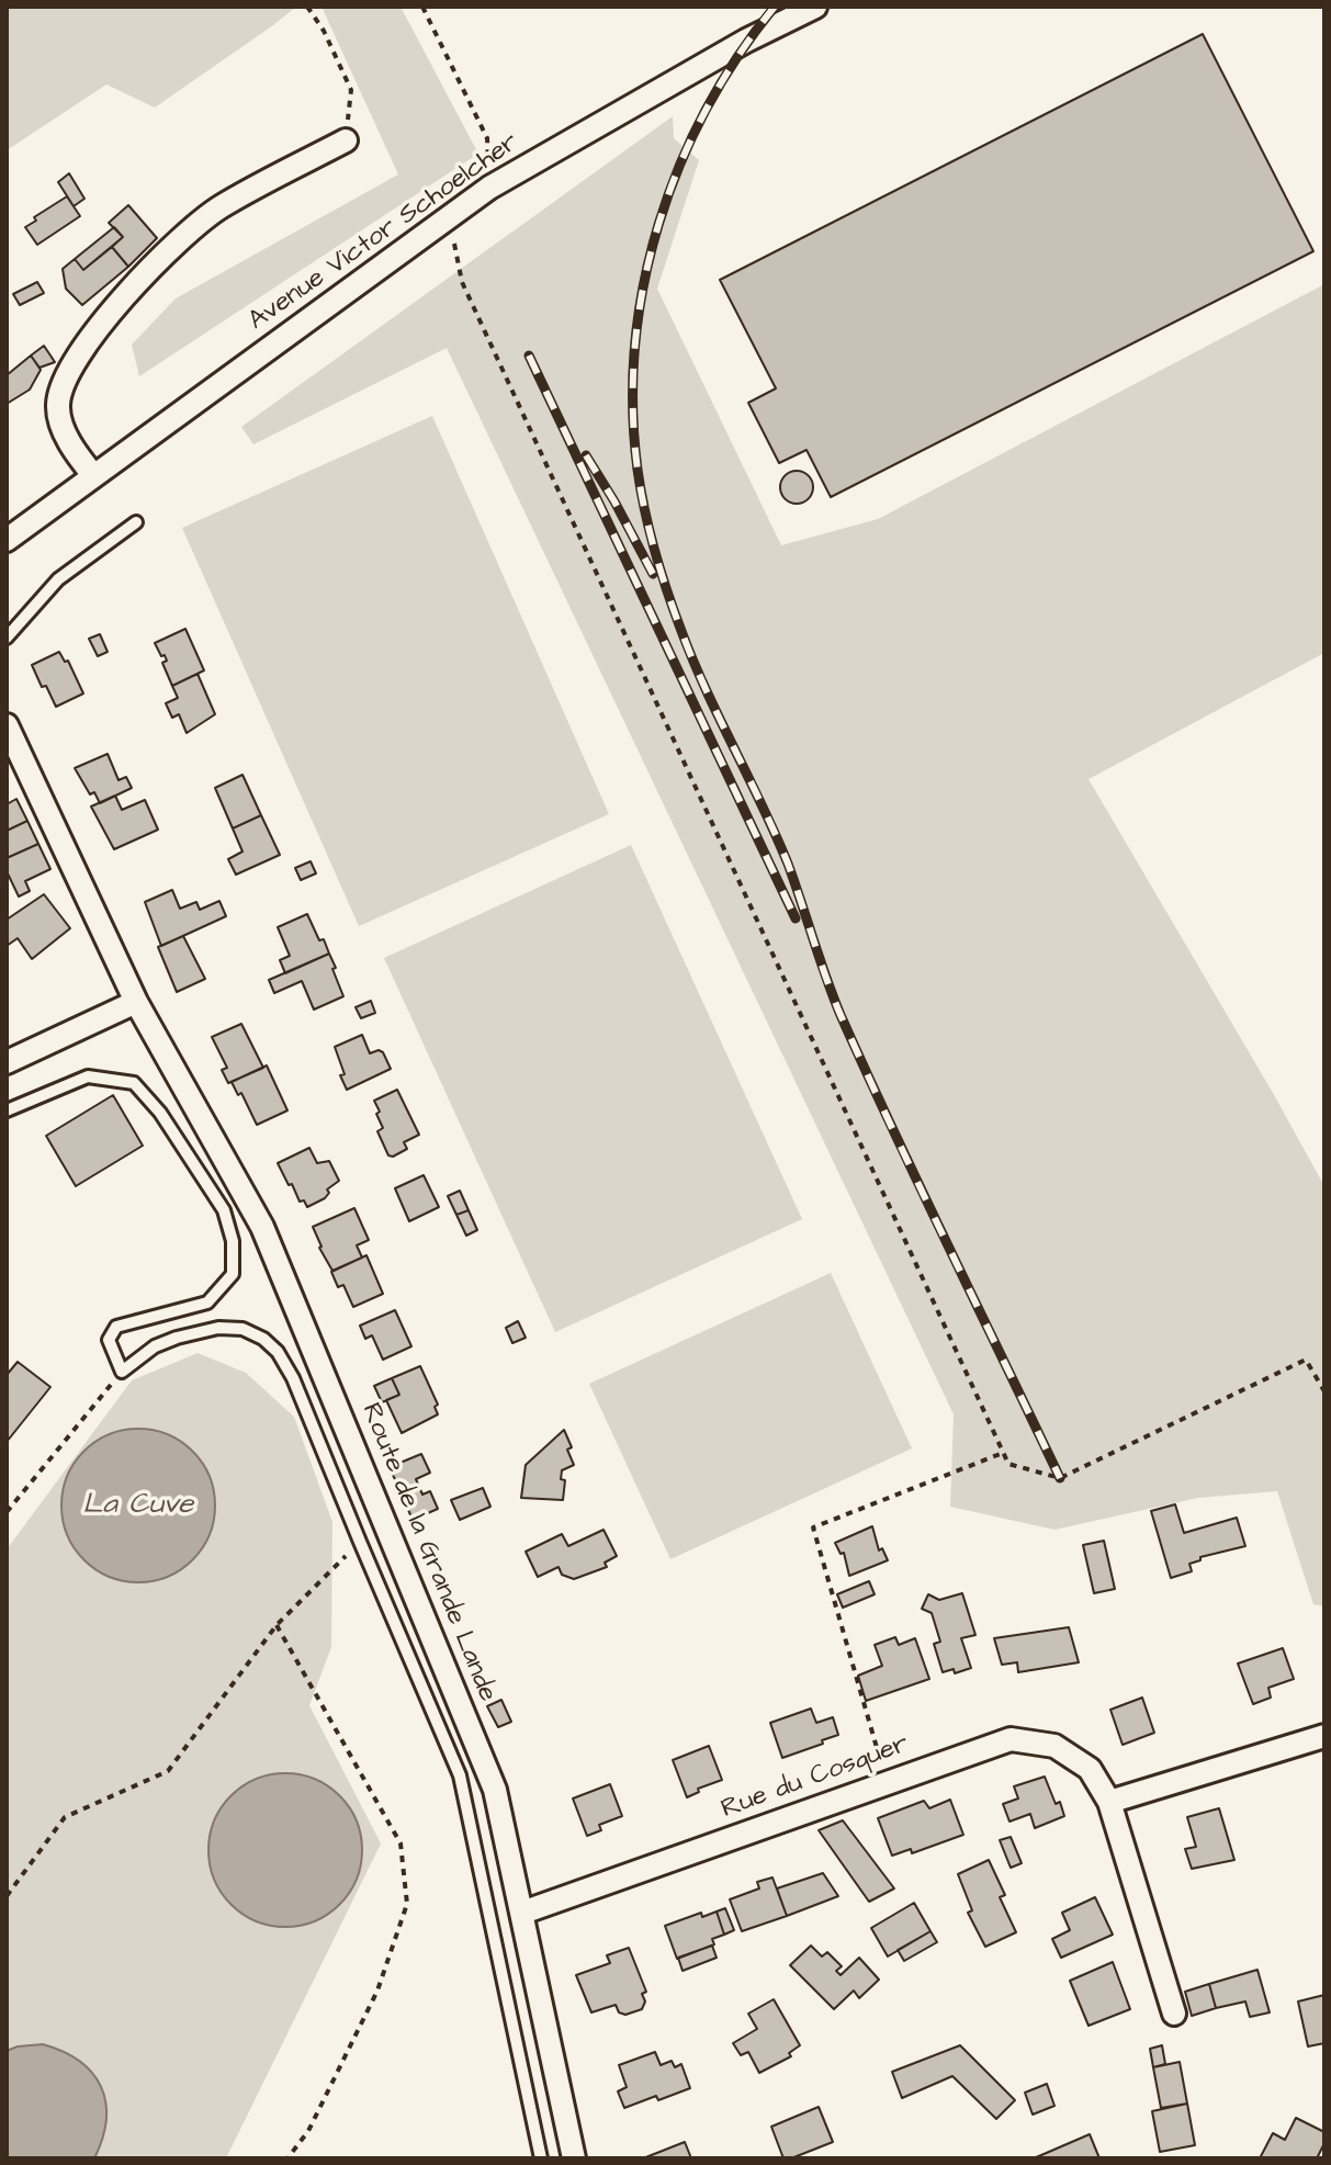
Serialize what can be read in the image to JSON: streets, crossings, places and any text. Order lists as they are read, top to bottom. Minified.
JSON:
{"streets":{"street":["Avenue Victor Schoelcher","Route de la Grande Lande","Rue du Cosquer"]},"crossings":[["Route de la Grande Lande","Rue du Cosquer"]],"water":["La Cuve"]}
